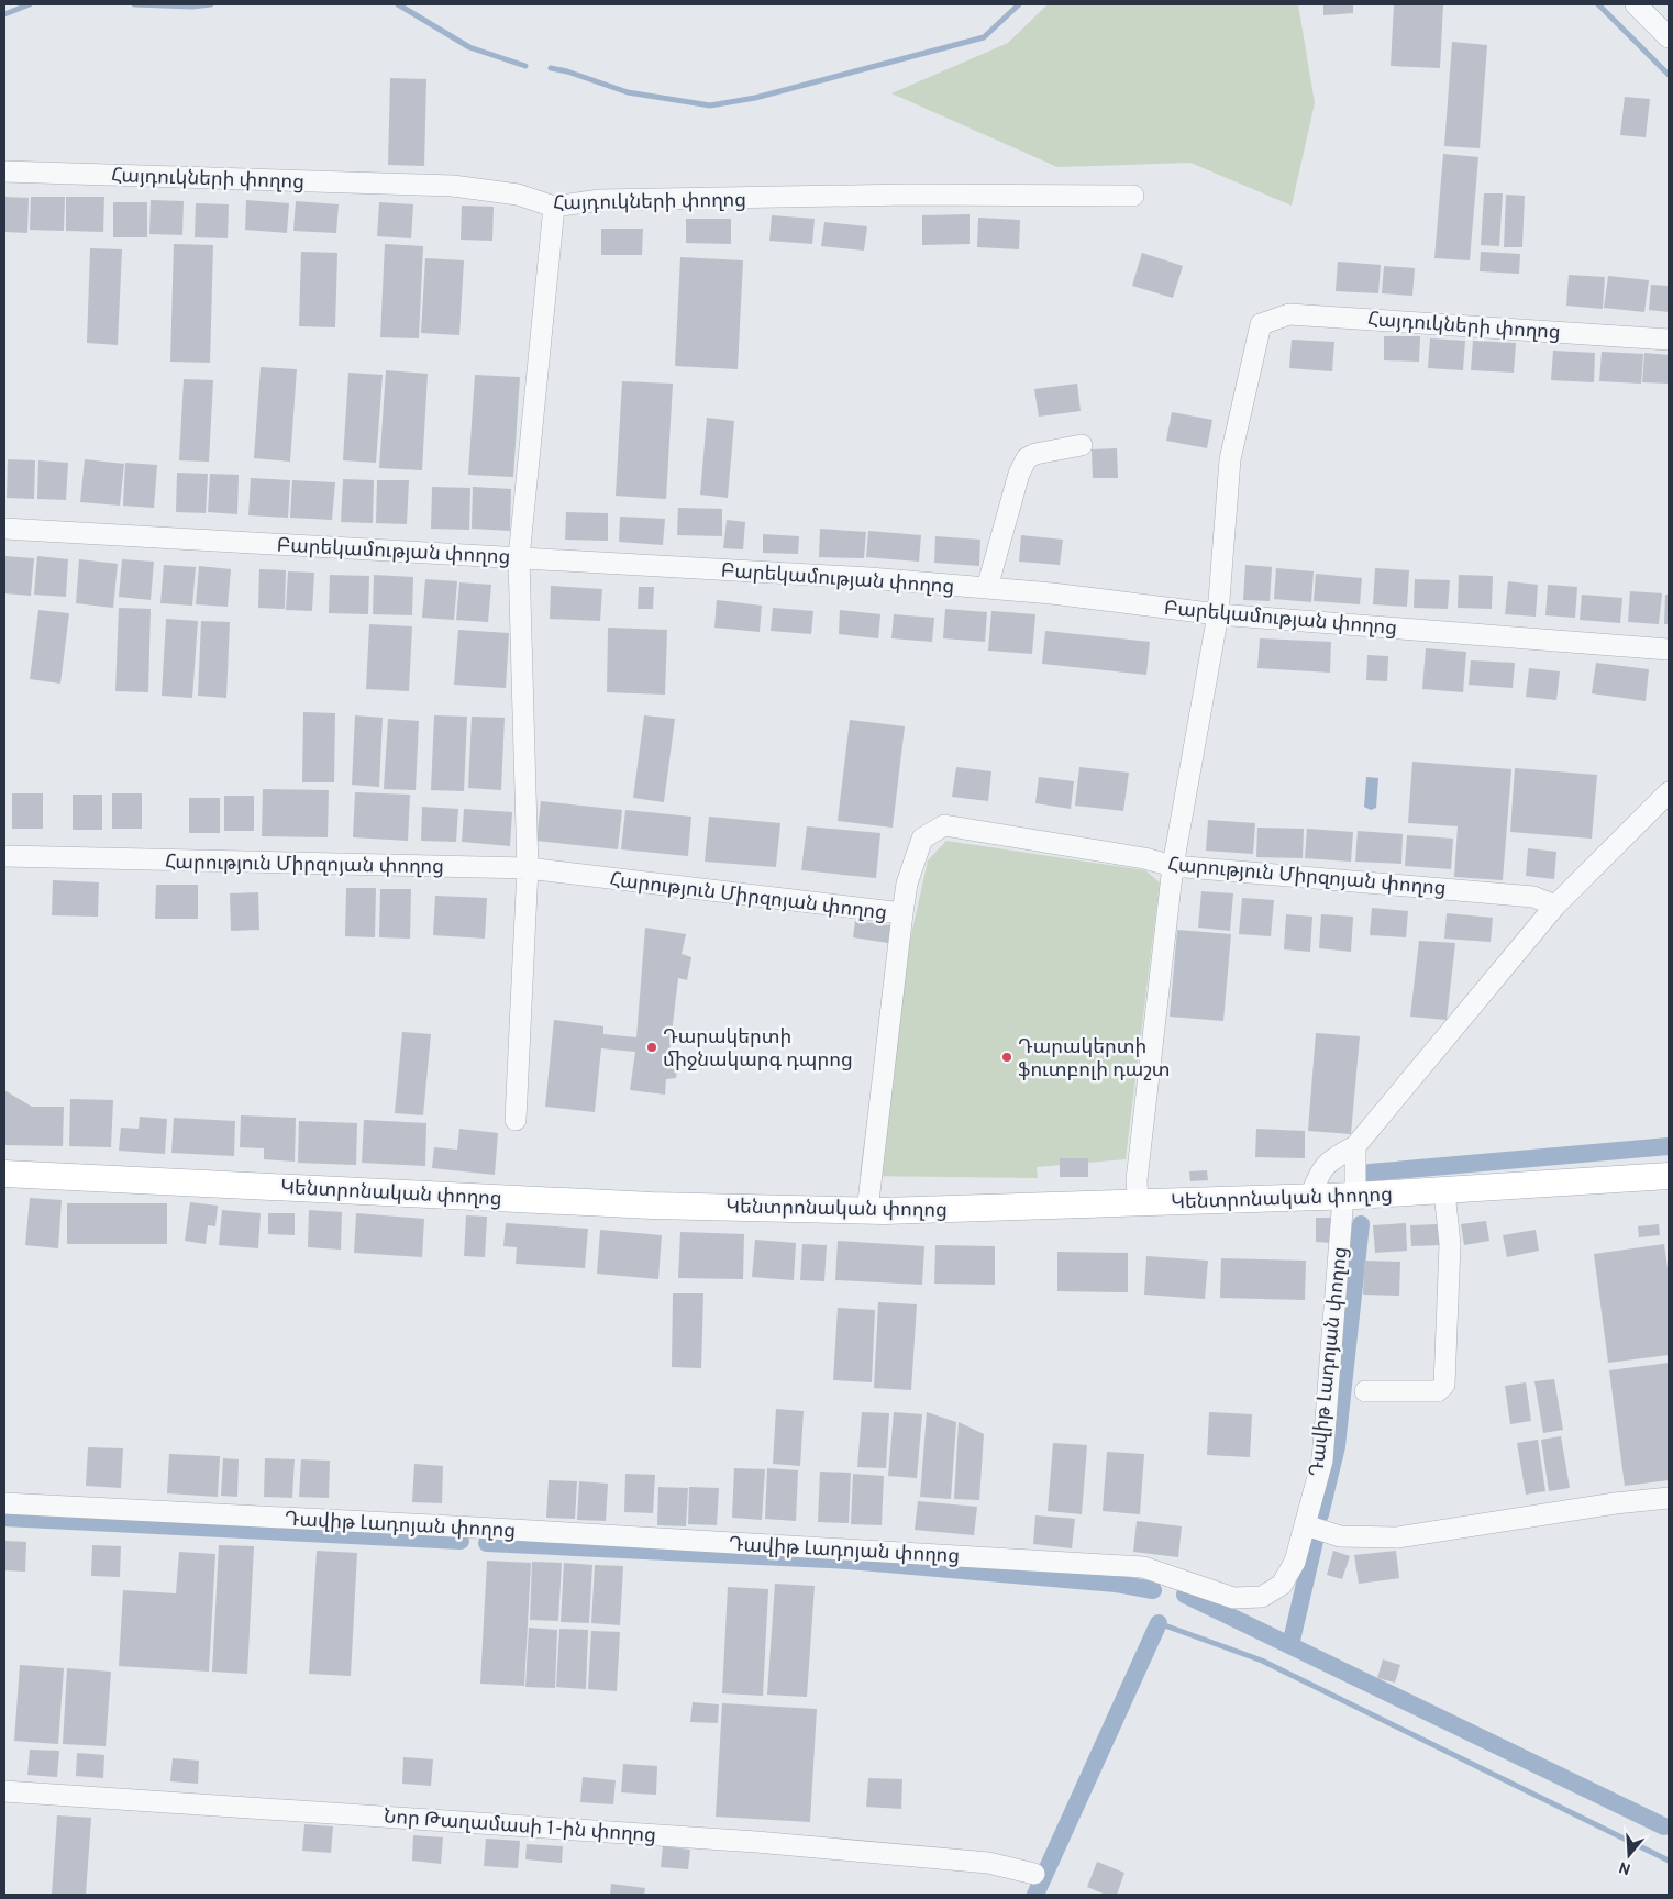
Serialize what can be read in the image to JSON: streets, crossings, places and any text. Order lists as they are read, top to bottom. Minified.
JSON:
{"streets":{"main road":["Կենտրոնական փողոց"],"street":["Հայդուկների փողոց","Բարեկամության փողոց","Հարություն Միրզոյան փողոց","Դավիթ Լադոյան փողոց","Նոր Թաղամասի 1-ին փողոց"]},"crossings":[["Հայդուկների փողոց","Բարեկամության փողոց"],["Կենտրոնական փողոց","Դավիթ Լադոյան փողոց"]],"places":["Դարակերտի միջնակարգ դպրոց","Դարակերտի ֆուտբոլի դաշտ"],"north":"bottom"}
